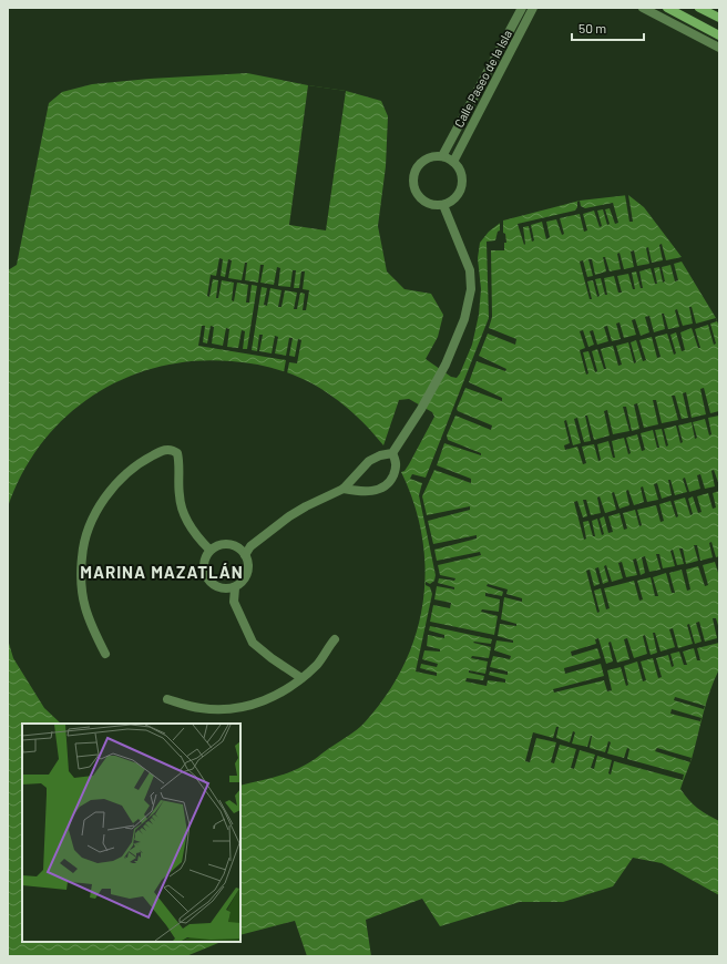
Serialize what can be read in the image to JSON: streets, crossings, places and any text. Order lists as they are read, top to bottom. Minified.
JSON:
{"streets":{"street":["Calle Paseo de la Isla"]},"districts":["MARINA MAZATLÁN"],"scale_bar":"50 m"}
